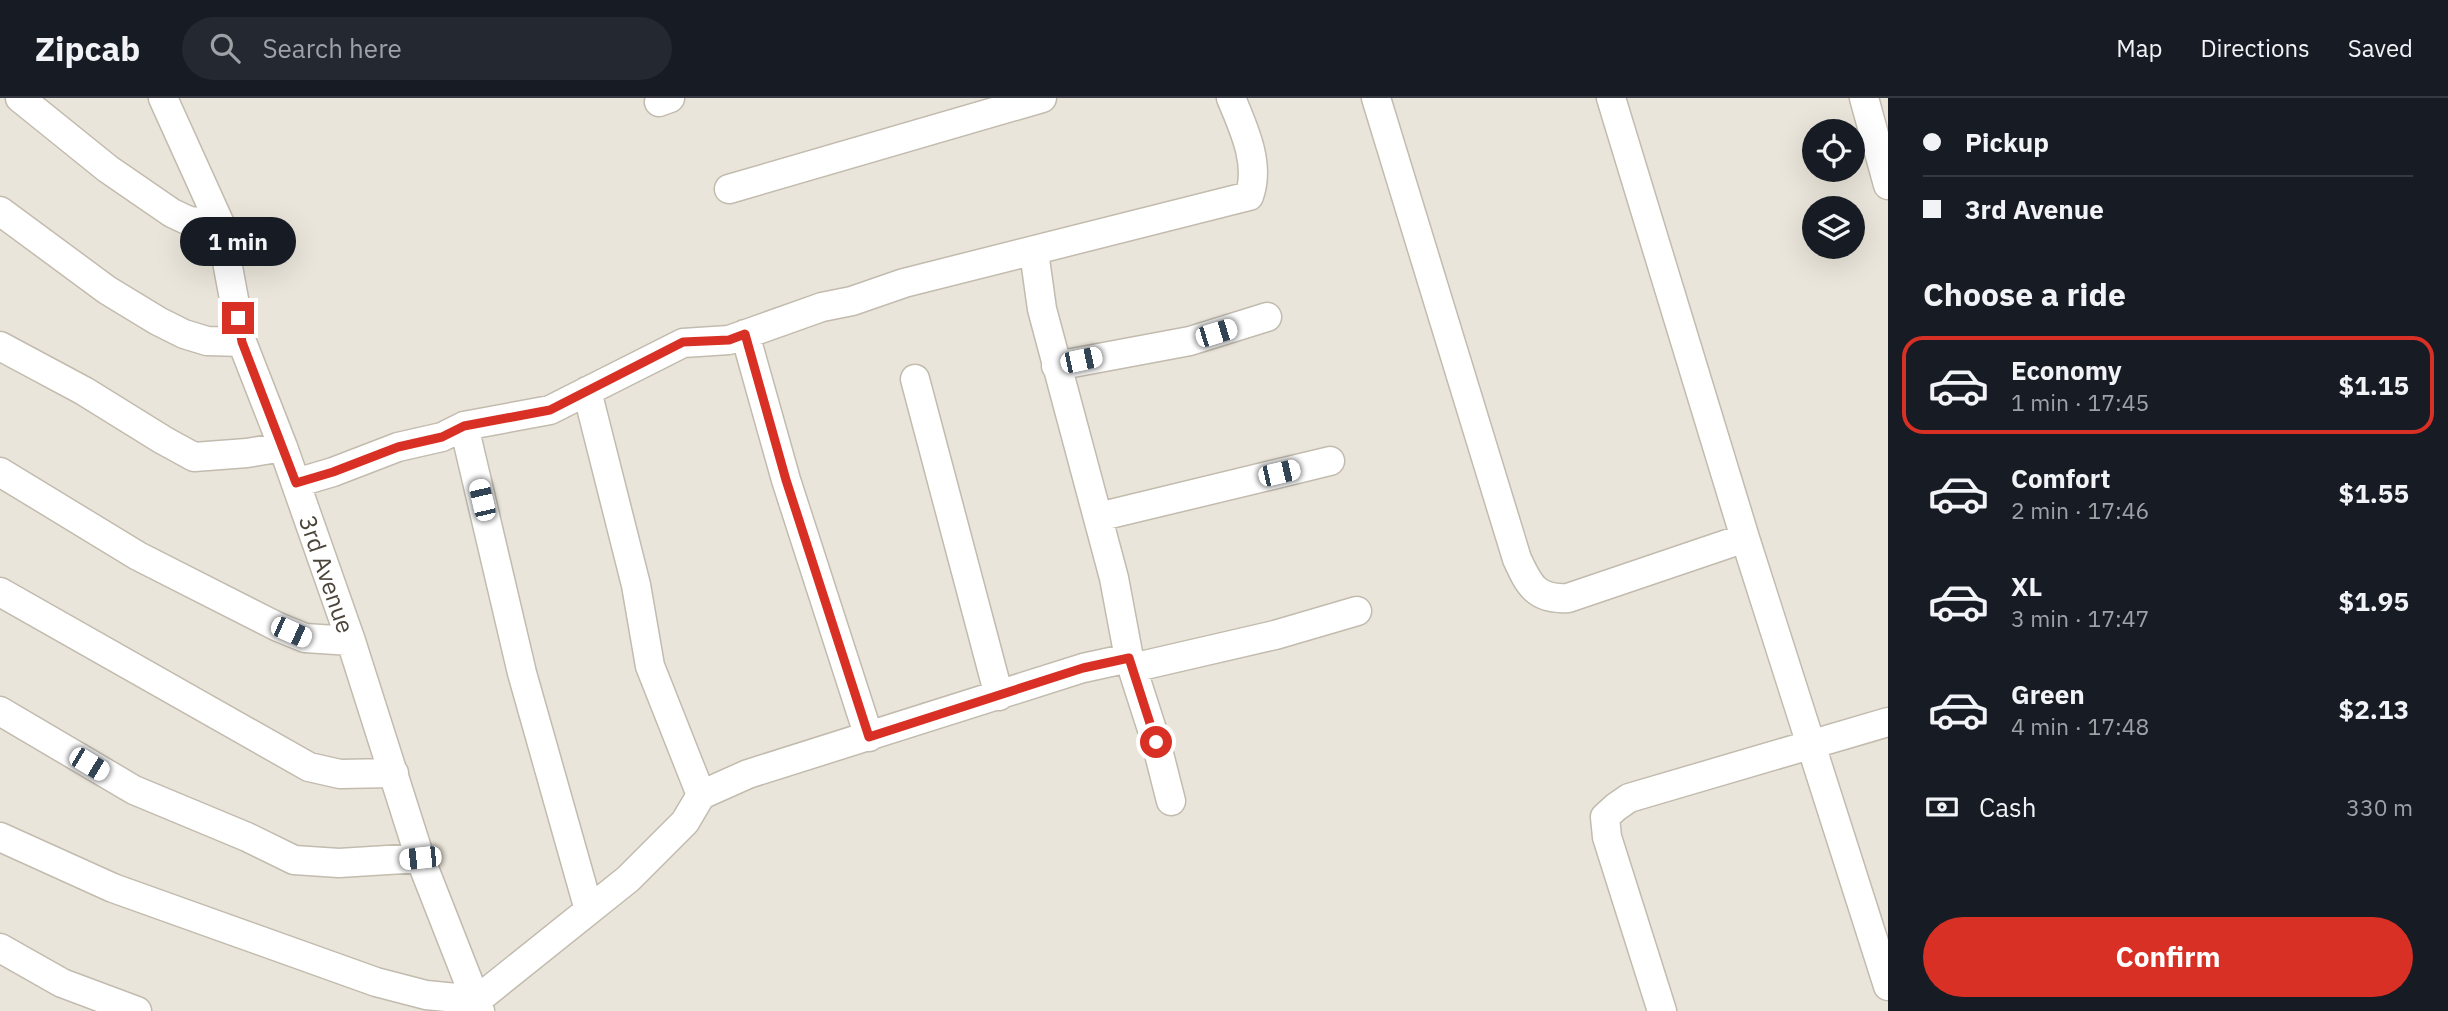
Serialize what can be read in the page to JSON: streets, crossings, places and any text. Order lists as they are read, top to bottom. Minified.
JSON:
{"streets":{"street":["3rd Avenue"]},"page":{"header":"Zipcab","search":"Search here","nav":["Map","Directions","Saved"],"banner":["Pickup","3rd Avenue"],"bubble":"1 min","heading":"Choose a ride","list":[{"name":"Economy","note":"1 min · 17:45","value":"$1.15"},{"name":"Comfort","note":"2 min · 17:46","value":"$1.55"},{"name":"XL","note":"3 min · 17:47","value":"$1.95"},{"name":"Green","note":"4 min · 17:48","value":"$2.13"}],"pay":["Cash","330 m"],"buttons":"Confirm"}}
